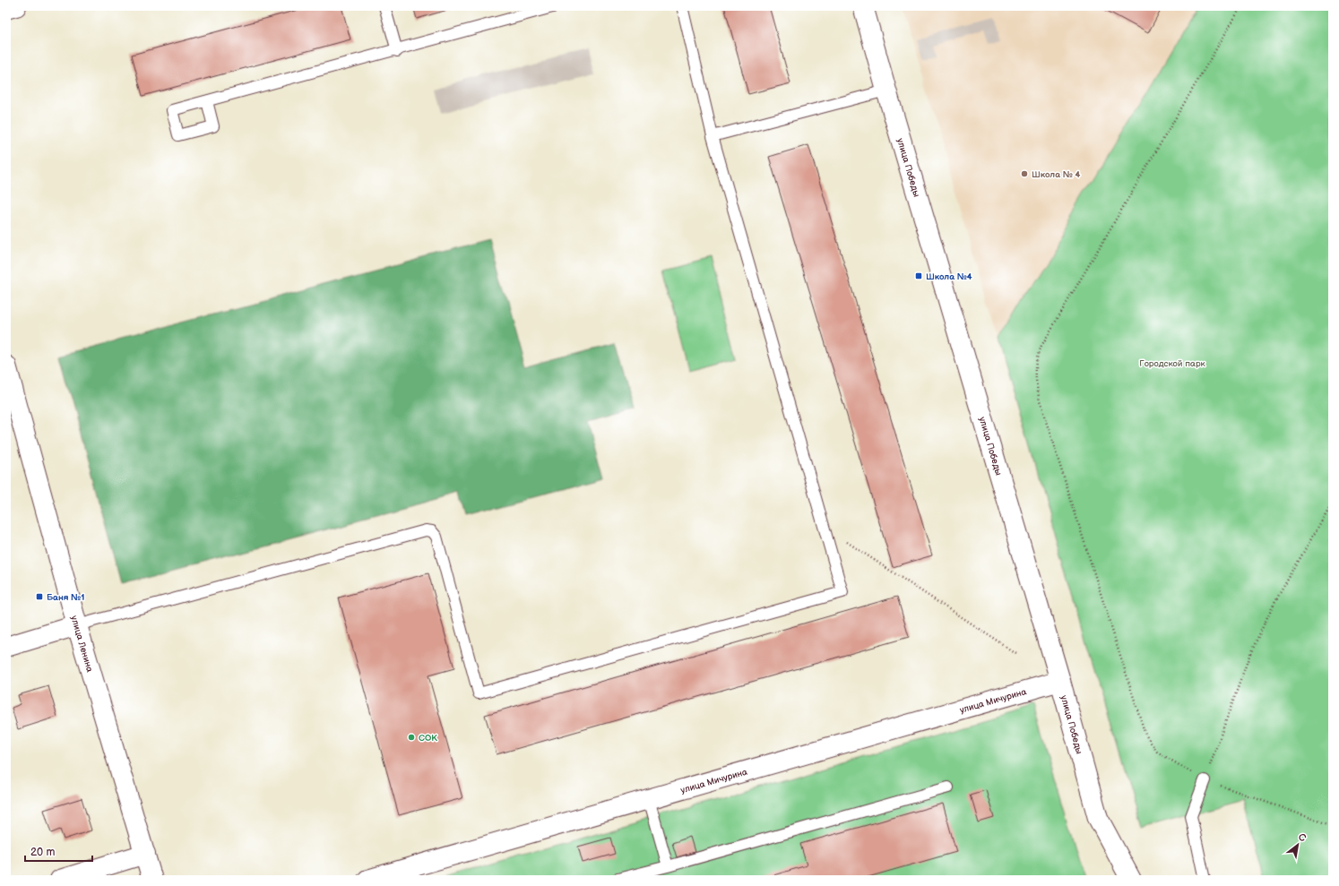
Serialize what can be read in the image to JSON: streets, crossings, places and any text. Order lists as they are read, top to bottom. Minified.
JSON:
{"streets":{"street":["улица Победы","улица Ленина","улица Мичурина"]},"crossings":[["улица Победы","улица Мичурина"]],"parks":["Городской парк"],"places":{"other":["Школа № 4","СОК"],"transit":["Школа №4","Баня №1"]},"scale_bar":"20 m","north":"top right"}
